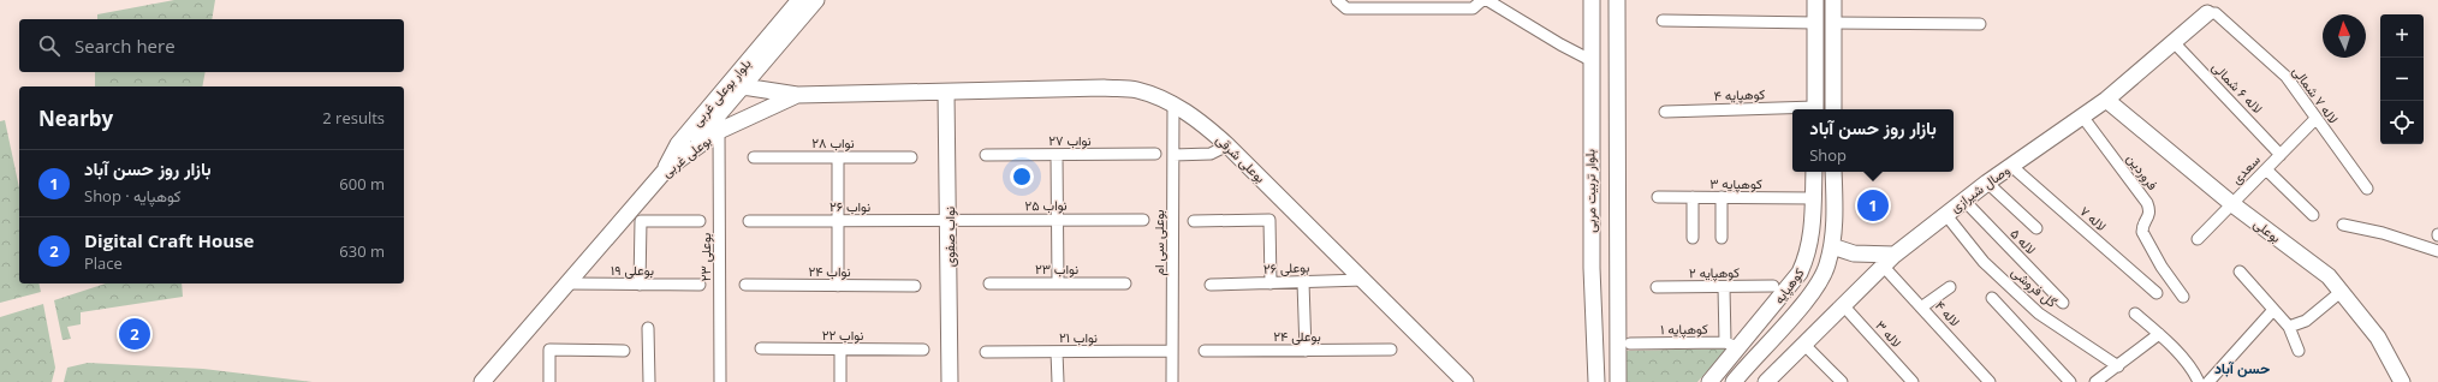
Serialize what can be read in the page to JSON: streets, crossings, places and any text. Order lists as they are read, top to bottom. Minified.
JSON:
{"streets":{"street":["لاله ۶ شمالی","بلوار بوعلی غربی","کوهپایه ۴","لاله ۷ شمالی","نواب ۲۷","نواب ۲۸","بوعلی غربی","بوعلی شرقی","سعدی","فروردین","کوهپایه ۳","وصال شیرازی","بلوار تربیت مربی","نواب ۲۵","نواب ۲۶","لاله ۷","بوعلی","نواب صفوی","لاله ۵","بوعلی سی ام","بوعلی ۲۳","بوعلی ۲۶","نواب ۲۳","بوعلی ۱۹","نواب ۲۴","کوهپایه ۲","کوهپایه","گل فروشی","لاله ۴","کوهپایه ۱","لاله ۳","نواب ۲۲","بوعلی ۲۴","نواب ۲۱"]},"crossings":[["لاله ۶ شمالی","سعدی"],["لاله ۶ شمالی","وصال شیرازی"],["بلوار بوعلی غربی","بوعلی غربی"],["لاله ۷ شمالی","سعدی"],["لاله ۷ شمالی","وصال شیرازی"],["بوعلی غربی","بوعلی شرقی"],["بوعلی غربی","نواب صفوی"],["بوعلی غربی","بوعلی ۲۳"],["بوعلی غربی","بوعلی ۱۹"],["بوعلی شرقی","نواب صفوی"],["بوعلی شرقی","بوعلی سی ام"],["بوعلی شرقی","بوعلی ۲۶"],["سعدی","بوعلی"],["فروردین","وصال شیرازی"],["کوهپایه ۳","کوهپایه"],["وصال شیرازی","لاله ۷"],["وصال شیرازی","بوعلی"],["وصال شیرازی","لاله ۵"],["وصال شیرازی","گل فروشی"],["وصال شیرازی","لاله ۴"],["وصال شیرازی","لاله ۳"],["نواب ۲۵","نواب ۲۶"],["نواب ۲۵","نواب صفوی"],["نواب ۲۶","نواب صفوی"],["بوعلی سی ام","نواب ۲۱"],["کوهپایه","کوهپایه ۱"]],"districts":["حسن آباد"],"north":"top","page":{"map_buttons":["+","−"],"search":"Search here","heading":["Nearby","2 results"],"popup":["بازار روز حسن آباد","Shop"],"list":[{"mark":"1","name":"بازار روز حسن آباد","note":"Shop · کوهپایه","value":"600 m"},{"mark":"2","name":"Digital Craft House","note":"Place","value":"630 m"}],"pins":["1","2"]}}
